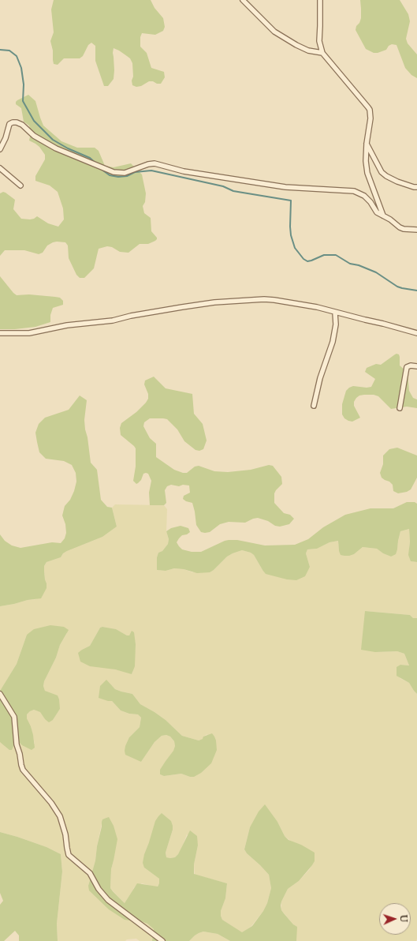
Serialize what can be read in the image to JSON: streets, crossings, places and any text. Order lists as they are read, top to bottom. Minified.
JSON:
{"north":"right"}
